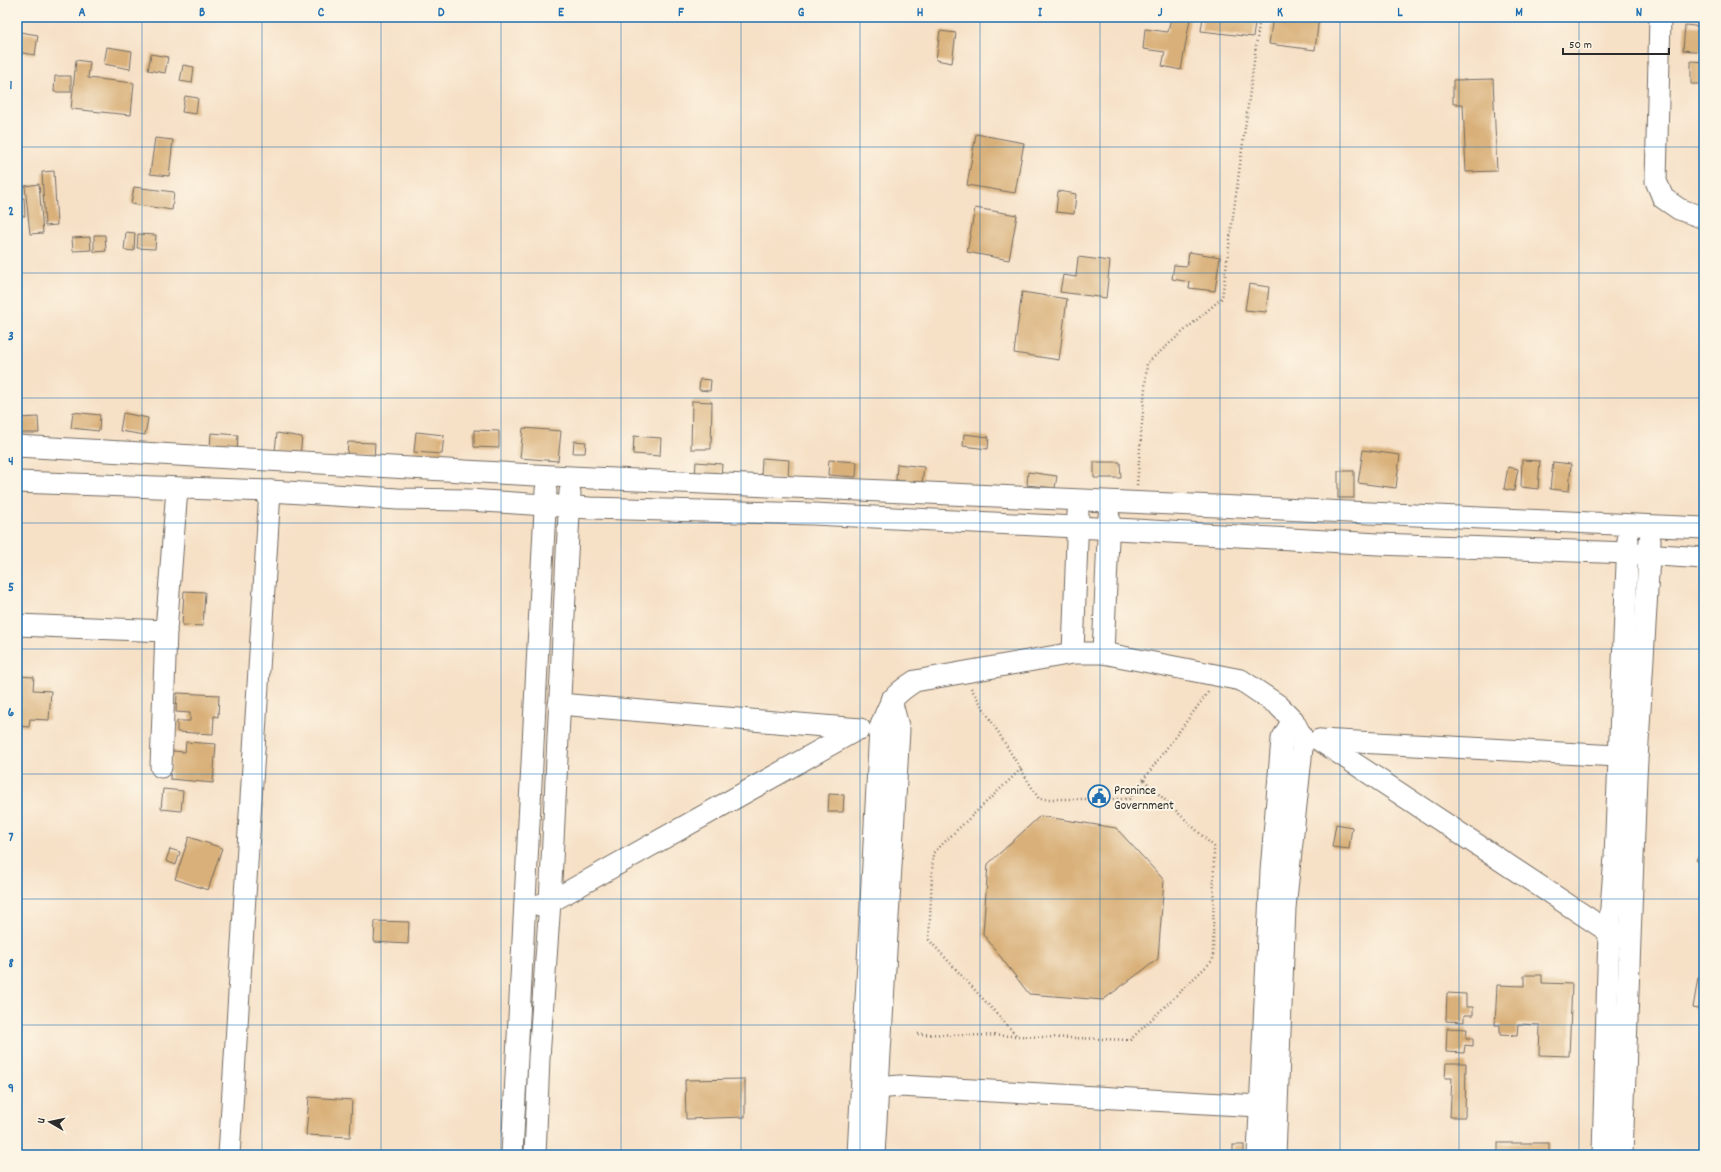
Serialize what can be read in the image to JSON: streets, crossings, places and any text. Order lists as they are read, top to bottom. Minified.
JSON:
{"places":{"public building":["Pronince Government"]},"scale_bar":"50 m","north":"left","grid":{"columns":["A","B","C","D","E","F","G","H","I","J","K","L","M","N"],"rows":["1","2","3","4","5","6","7","8","9"]}}
